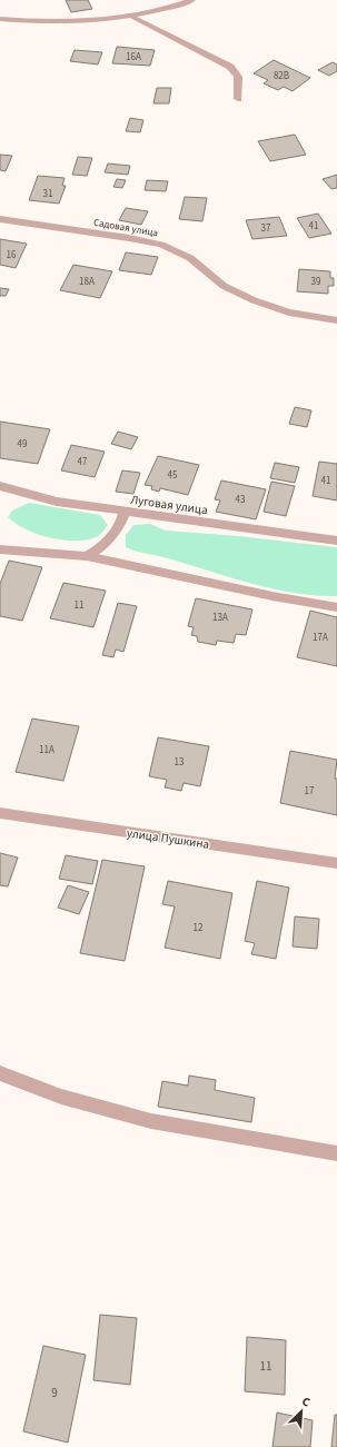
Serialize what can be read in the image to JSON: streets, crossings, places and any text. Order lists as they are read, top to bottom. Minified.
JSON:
{"streets":{"street":["Садовая улица","Луговая улица","улица Пушкина"]},"house_numbers":["16А","82В","31","41","37","16","18А","39","49","47","45","41","43","11","13А","17А","11А","13","17","12","11","9"],"north":"top right"}
